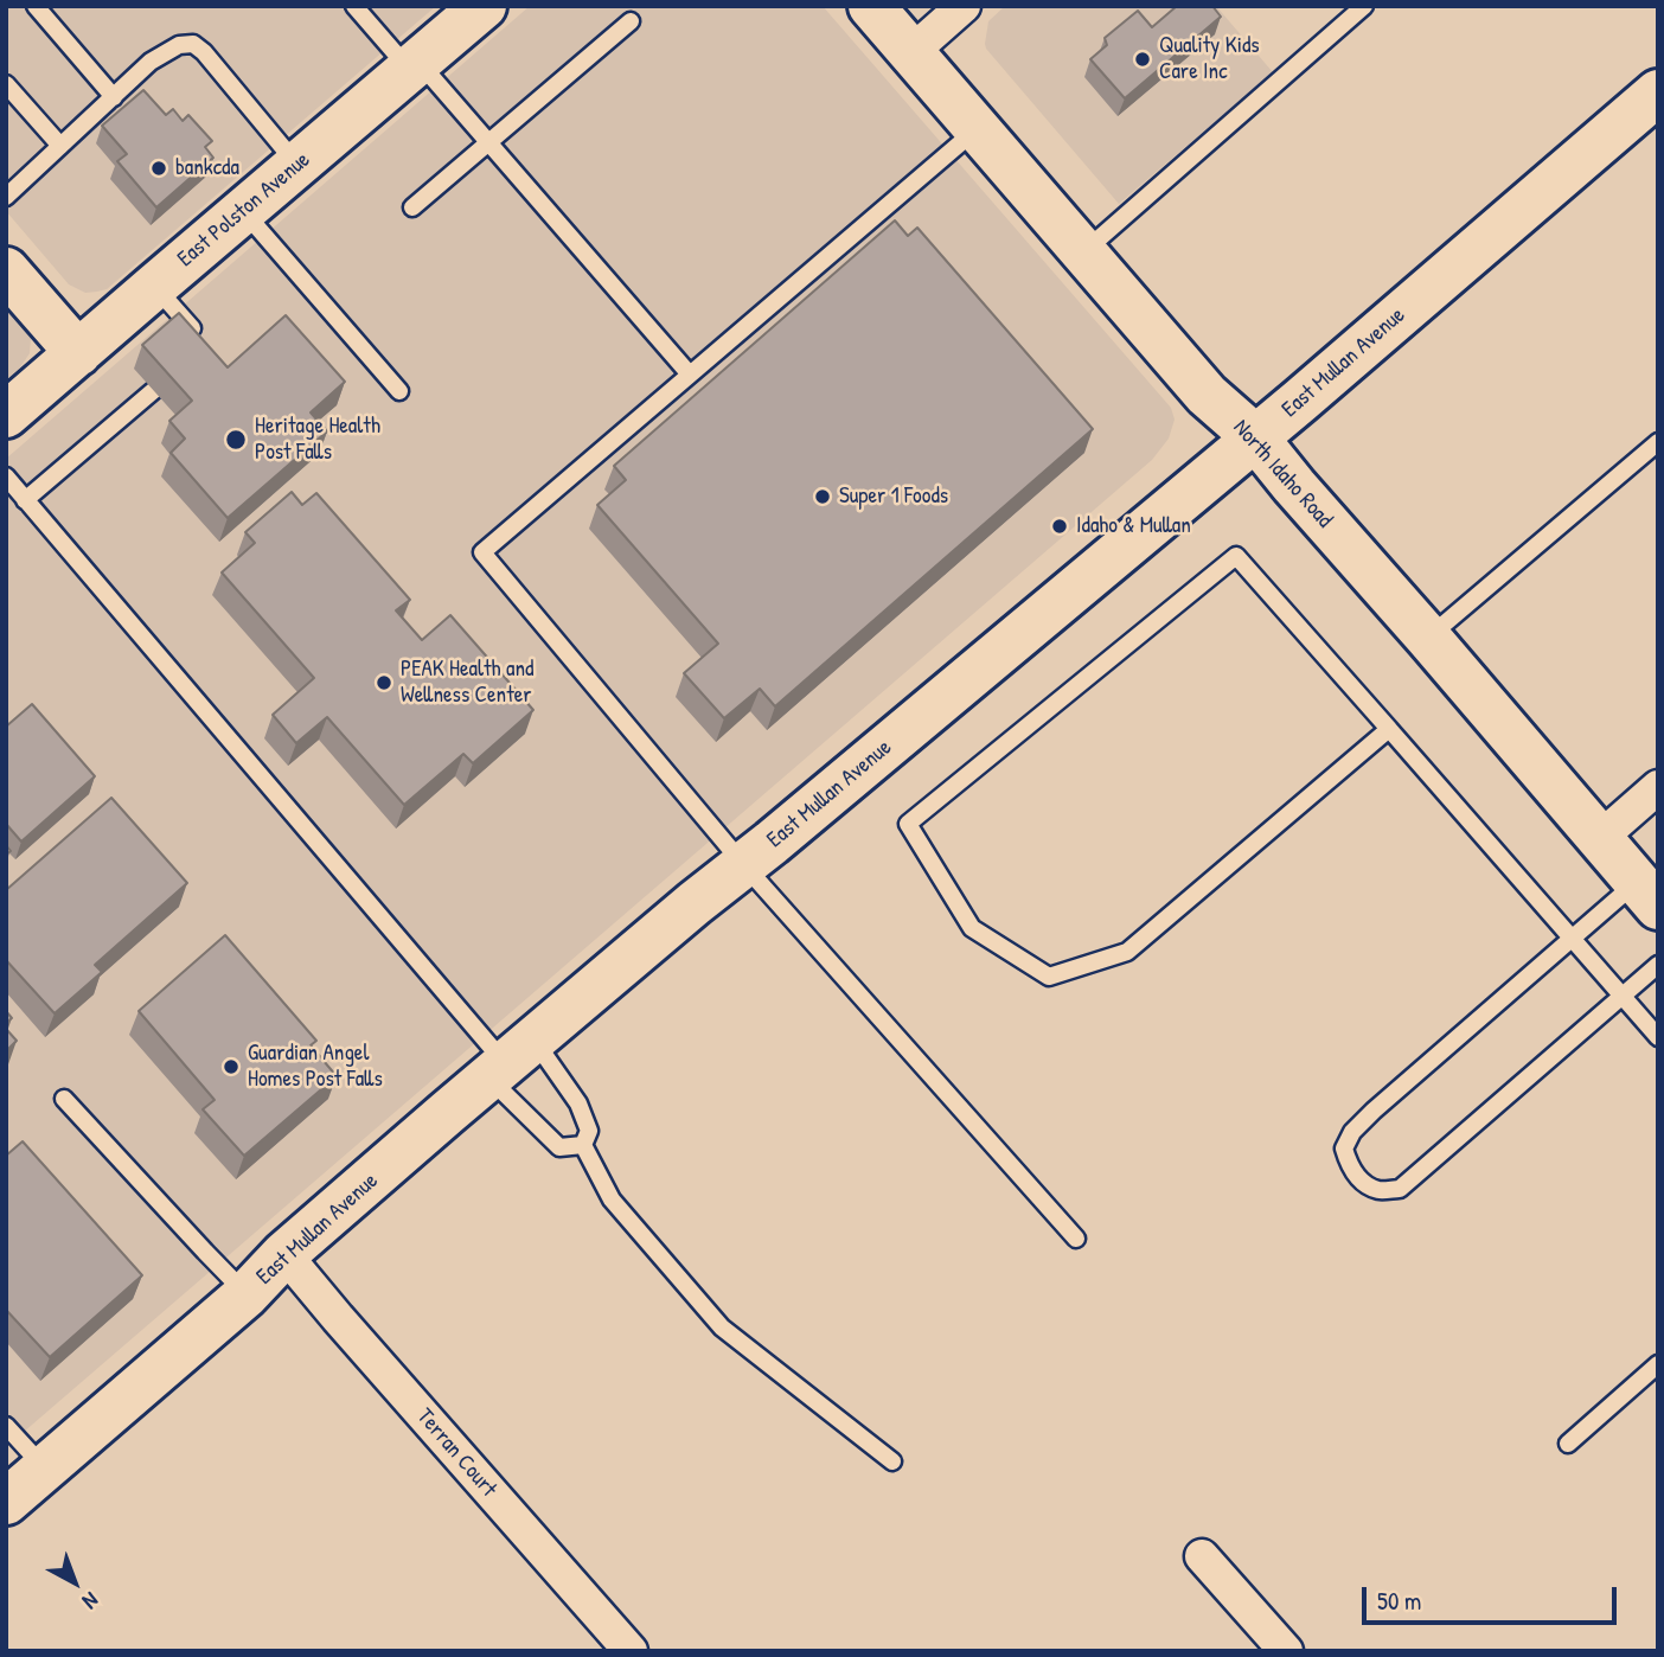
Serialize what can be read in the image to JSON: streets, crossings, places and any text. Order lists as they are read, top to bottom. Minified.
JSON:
{"streets":{"main road":["East Polston Avenue","East Mullan Avenue","North Idaho Road"],"street":["Terran Court"]},"crossings":[["East Mullan Avenue","North Idaho Road"],["East Mullan Avenue","Terran Court"]],"places":["Quality Kids Care Inc","bankcda","Heritage Health Post Falls","Super 1 Foods","Idaho & Mullan","PEAK Health and Wellness Center","Guardian Angel Homes Post Falls"],"scale_bar":"50 m","north":"bottom right"}
